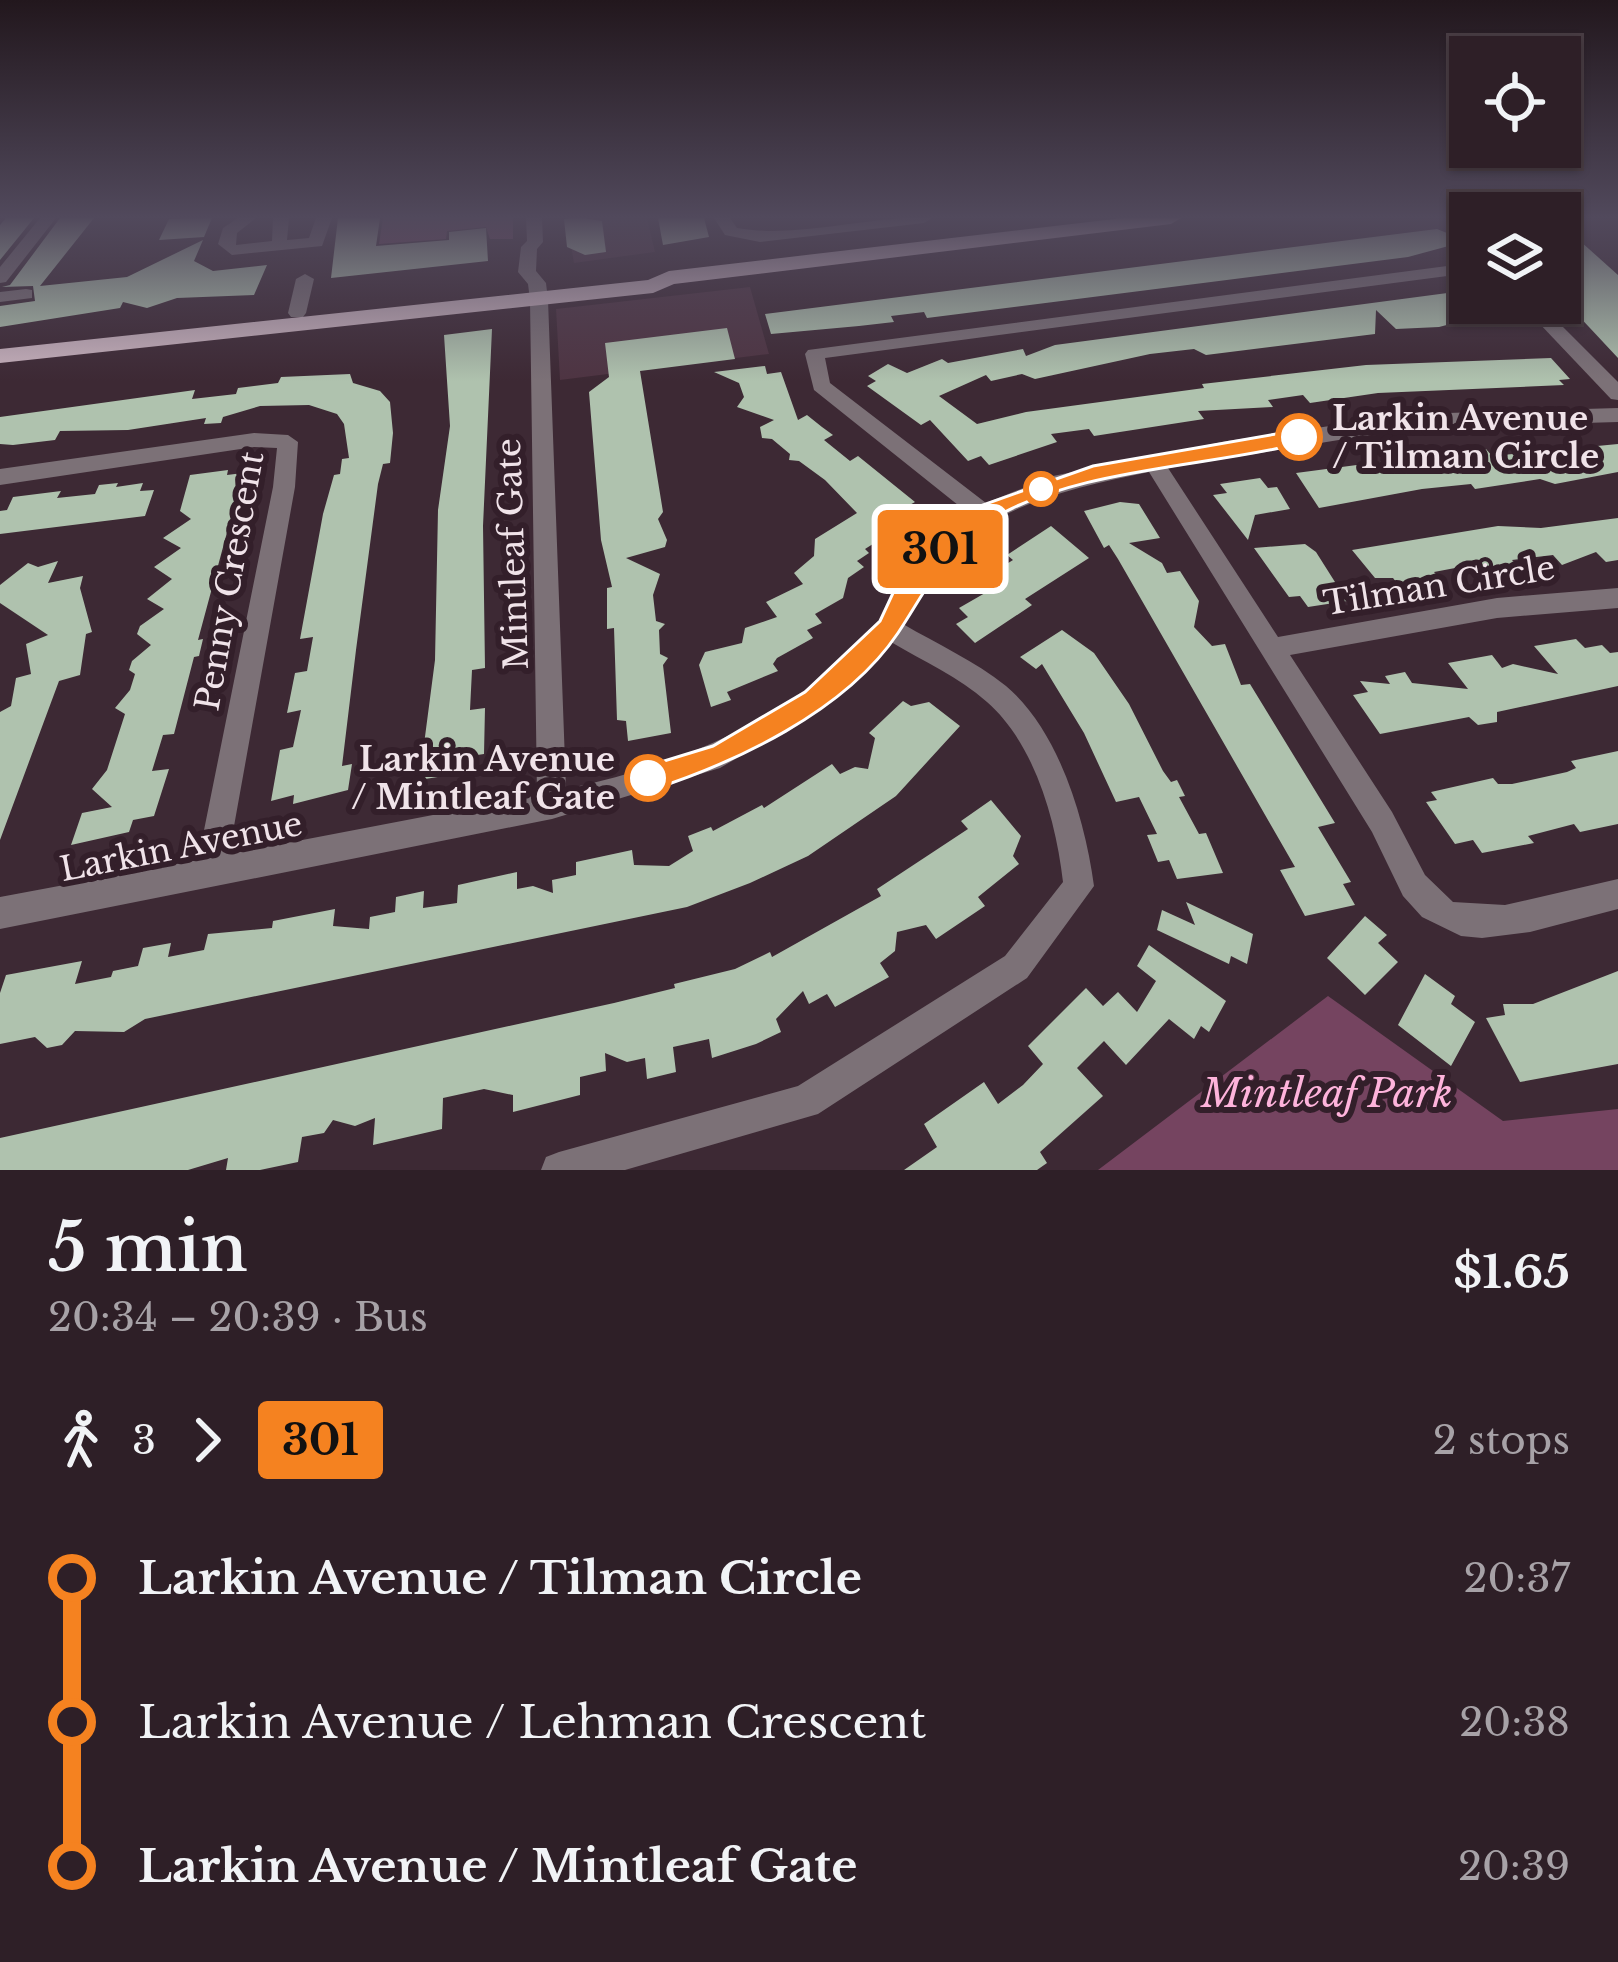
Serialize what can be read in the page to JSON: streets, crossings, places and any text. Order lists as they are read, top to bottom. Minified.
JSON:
{"streets":{"street":["Mintleaf Gate","Penny Crescent","Tilman Circle","Larkin Avenue"]},"crossings":[["Mintleaf Gate","Larkin Avenue"],["Penny Crescent","Larkin Avenue"]],"parks":["Mintleaf Park"],"places":["Larkin Avenue / Tilman Circle","Larkin Avenue / Mintleaf Gate"],"lines":["bus line 301"],"page":{"on_map":"301","heading":["5 min","20:34 – 20:39 · Bus","$1.65"],"legs":["3","301","2 stops"],"list":[{"name":"Larkin Avenue / Tilman Circle","value":"20:37"},{"name":"Larkin Avenue / Lehman Crescent","value":"20:38"},{"name":"Larkin Avenue / Mintleaf Gate","value":"20:39"}]}}
